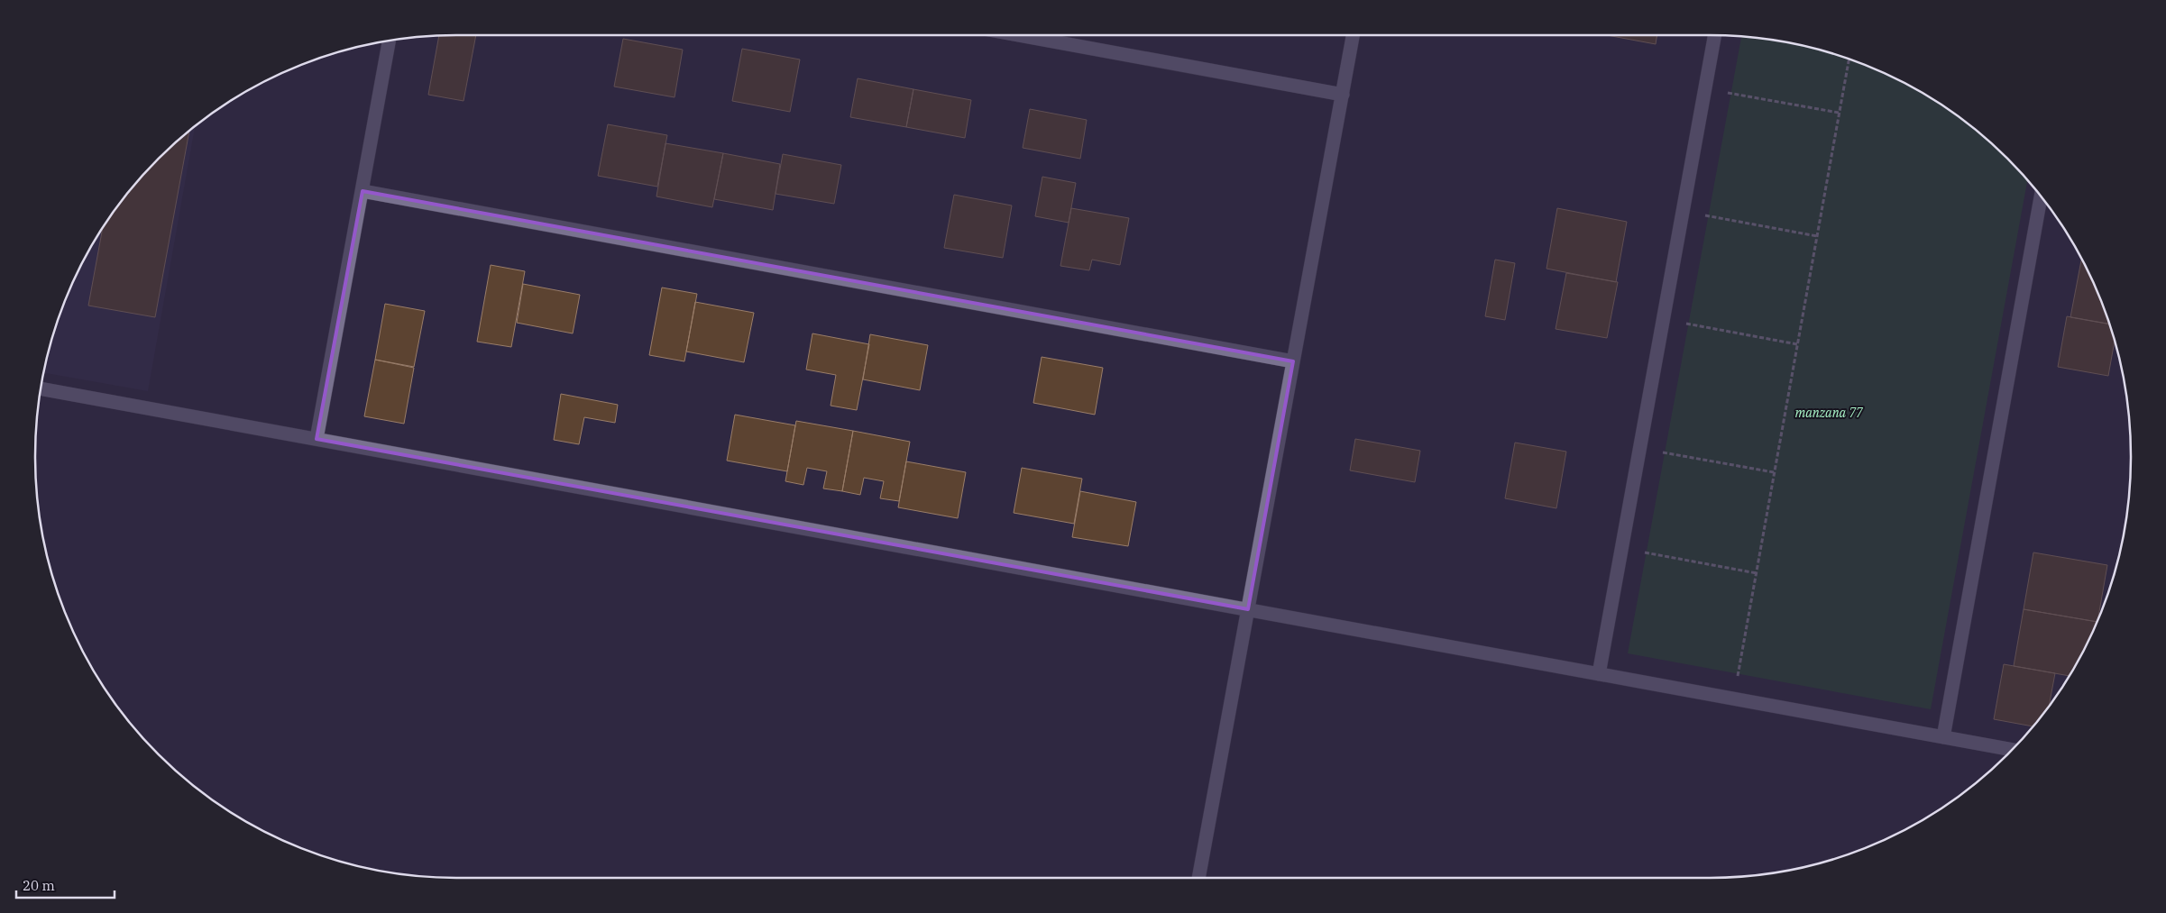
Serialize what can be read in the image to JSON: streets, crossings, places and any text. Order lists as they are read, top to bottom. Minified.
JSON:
{"parks":["manzana 77"],"scale_bar":"20 m"}
